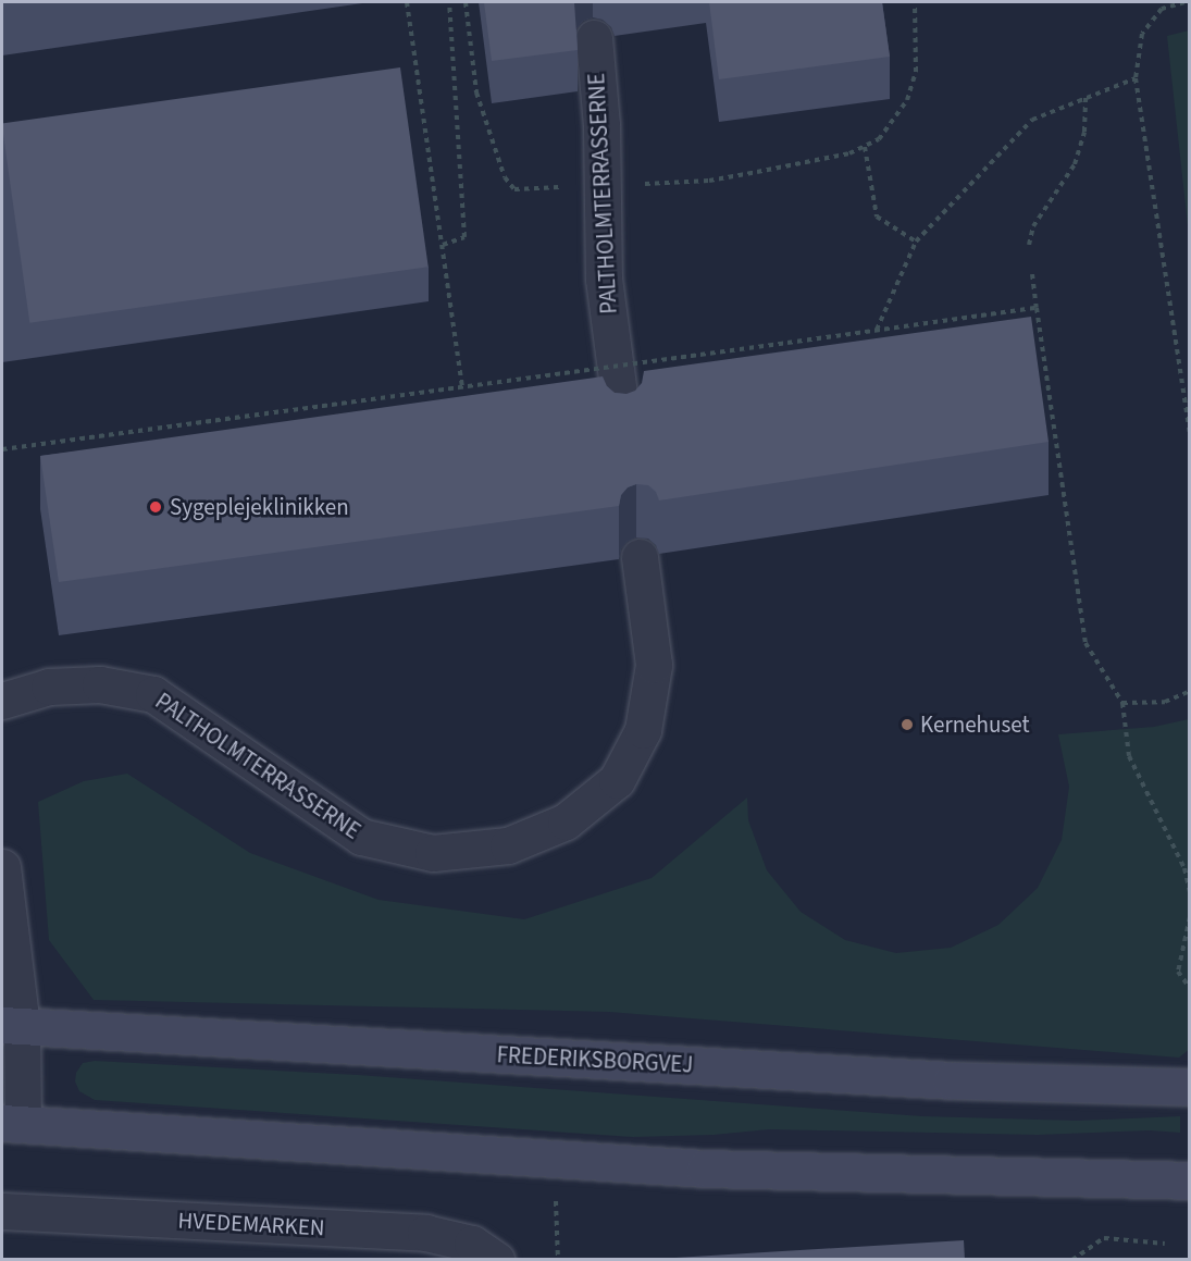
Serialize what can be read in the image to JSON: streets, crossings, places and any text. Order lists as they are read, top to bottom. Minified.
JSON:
{"streets":{"street":["PALTHOLMTERRASSERNE","FREDERIKSBORGVEJ","HVEDEMARKEN"]},"places":["Sygeplejeklinikken","Kernehuset"]}
